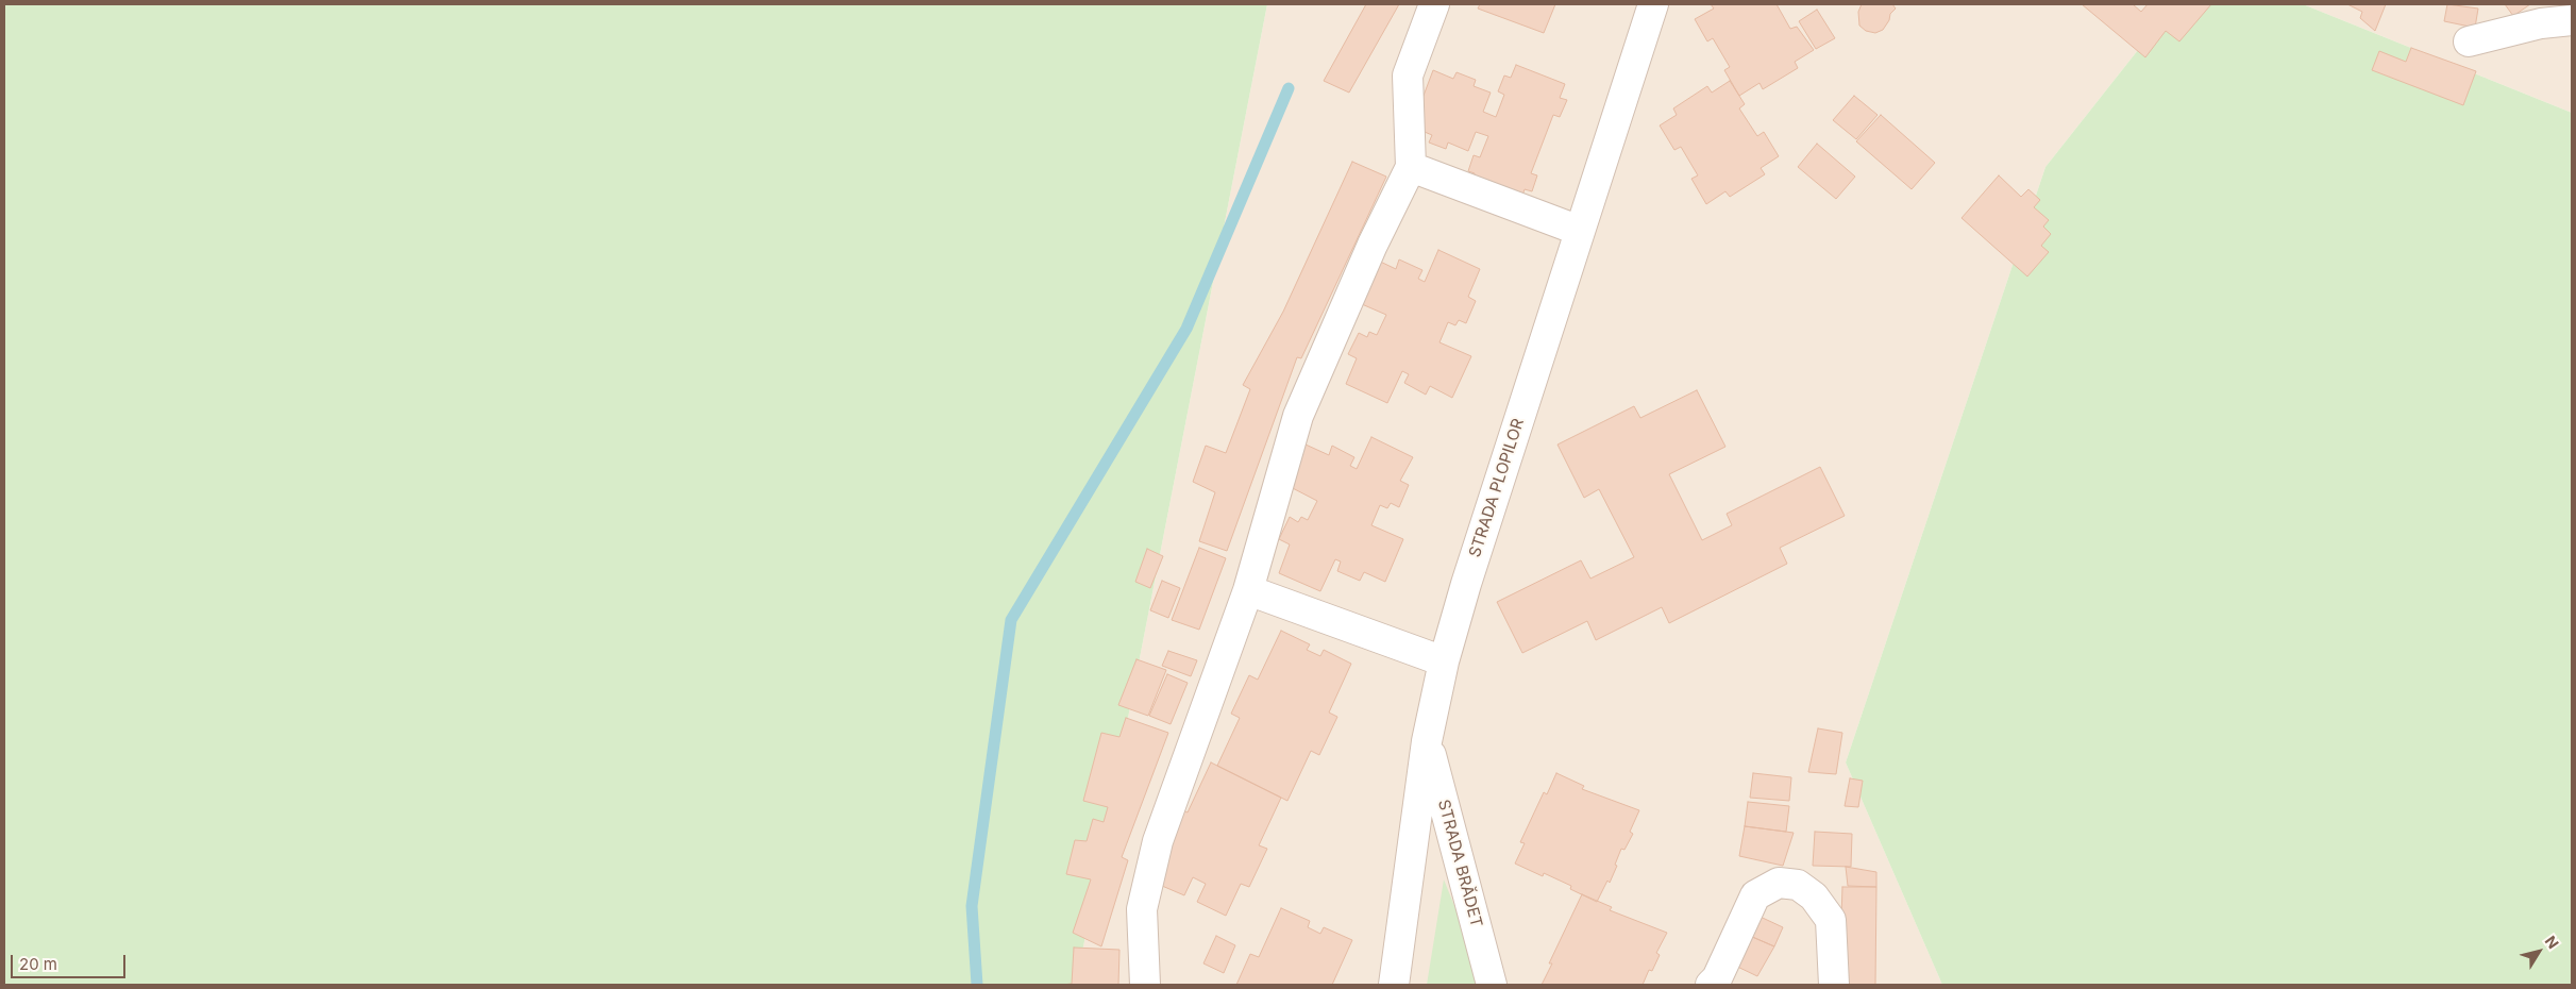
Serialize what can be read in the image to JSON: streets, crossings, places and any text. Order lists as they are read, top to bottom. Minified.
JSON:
{"streets":{"street":["STRADA PLOPILOR","STRADA BRĂDET"]},"crossings":[["STRADA PLOPILOR","STRADA BRĂDET"]],"scale_bar":"20 m","north":"top right"}
